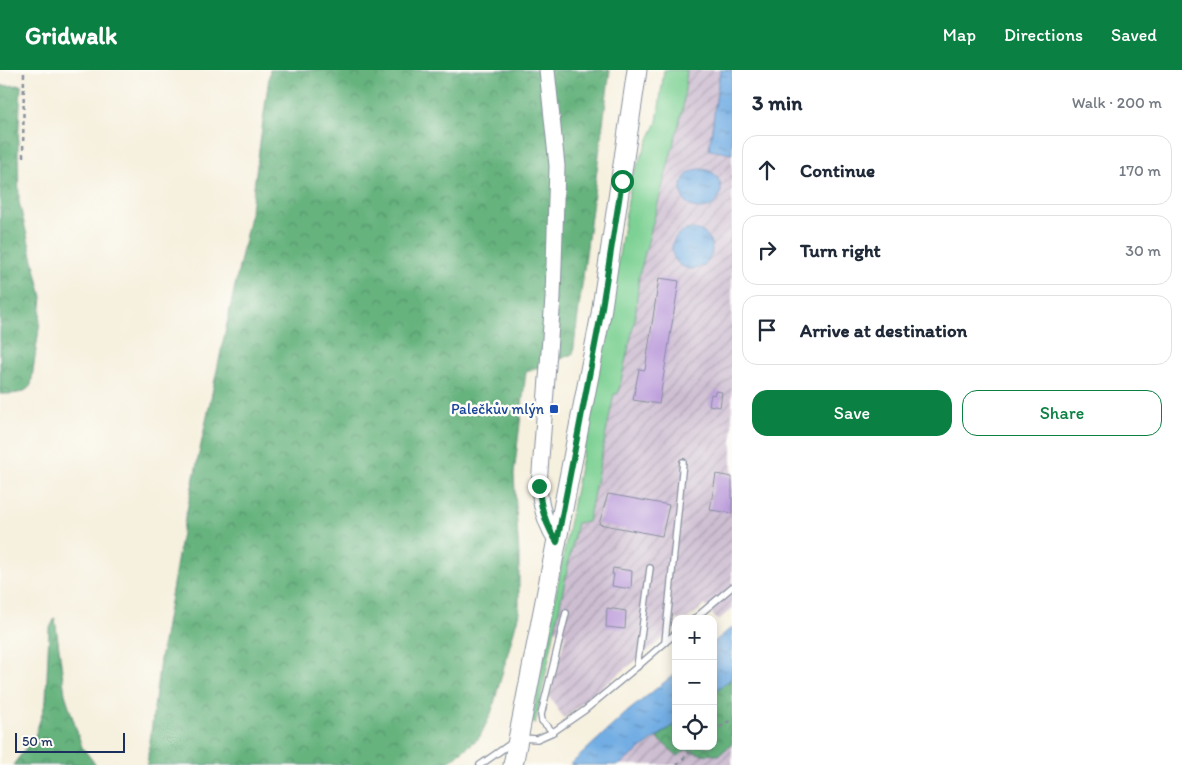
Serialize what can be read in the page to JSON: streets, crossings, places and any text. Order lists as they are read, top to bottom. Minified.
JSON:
{"places":{"transit":["Palečkův mlýn"]},"scale_bar":"50 m","page":{"header":"Gridwalk","nav":["Map","Directions","Saved"],"heading":["3 min","Walk · 200 m"],"list":[["Continue","170 m"],["Turn right","30 m"],"Arrive at destination"],"buttons":["Save","Share"],"map_buttons":["+","−"],"scale":"50 m"}}
